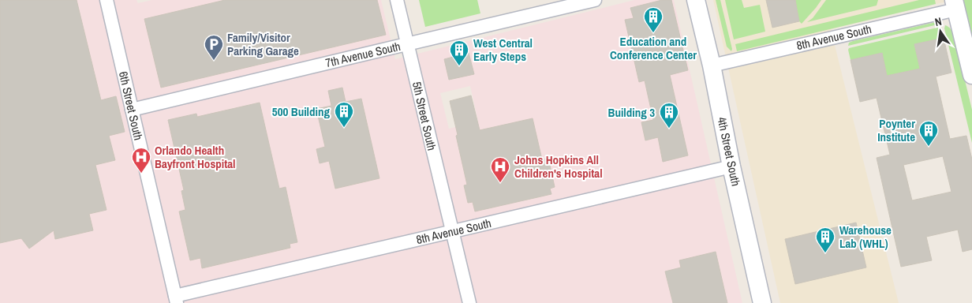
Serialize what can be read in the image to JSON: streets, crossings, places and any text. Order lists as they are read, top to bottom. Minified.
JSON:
{"streets":{"main road":["4th Street South"],"street":["8th Avenue South","7th Avenue South","6th Street South","5th Street South"]},"crossings":[["8th Avenue South","6th Street South"],["8th Avenue South","5th Street South"],["8th Avenue South","4th Street South"],["7th Avenue South","6th Street South"],["7th Avenue South","5th Street South"]],"places":{"building":["Education and Conference Center","West Central Early Steps","500 Building","Building 3","Poynter Institute","Warehouse Lab (WHL)"],"parking":["Family/Visitor Parking Garage"],"hospital":["Orlando Health Bayfront Hospital","Johns Hopkins All Children's Hospital"]},"north":"top"}
